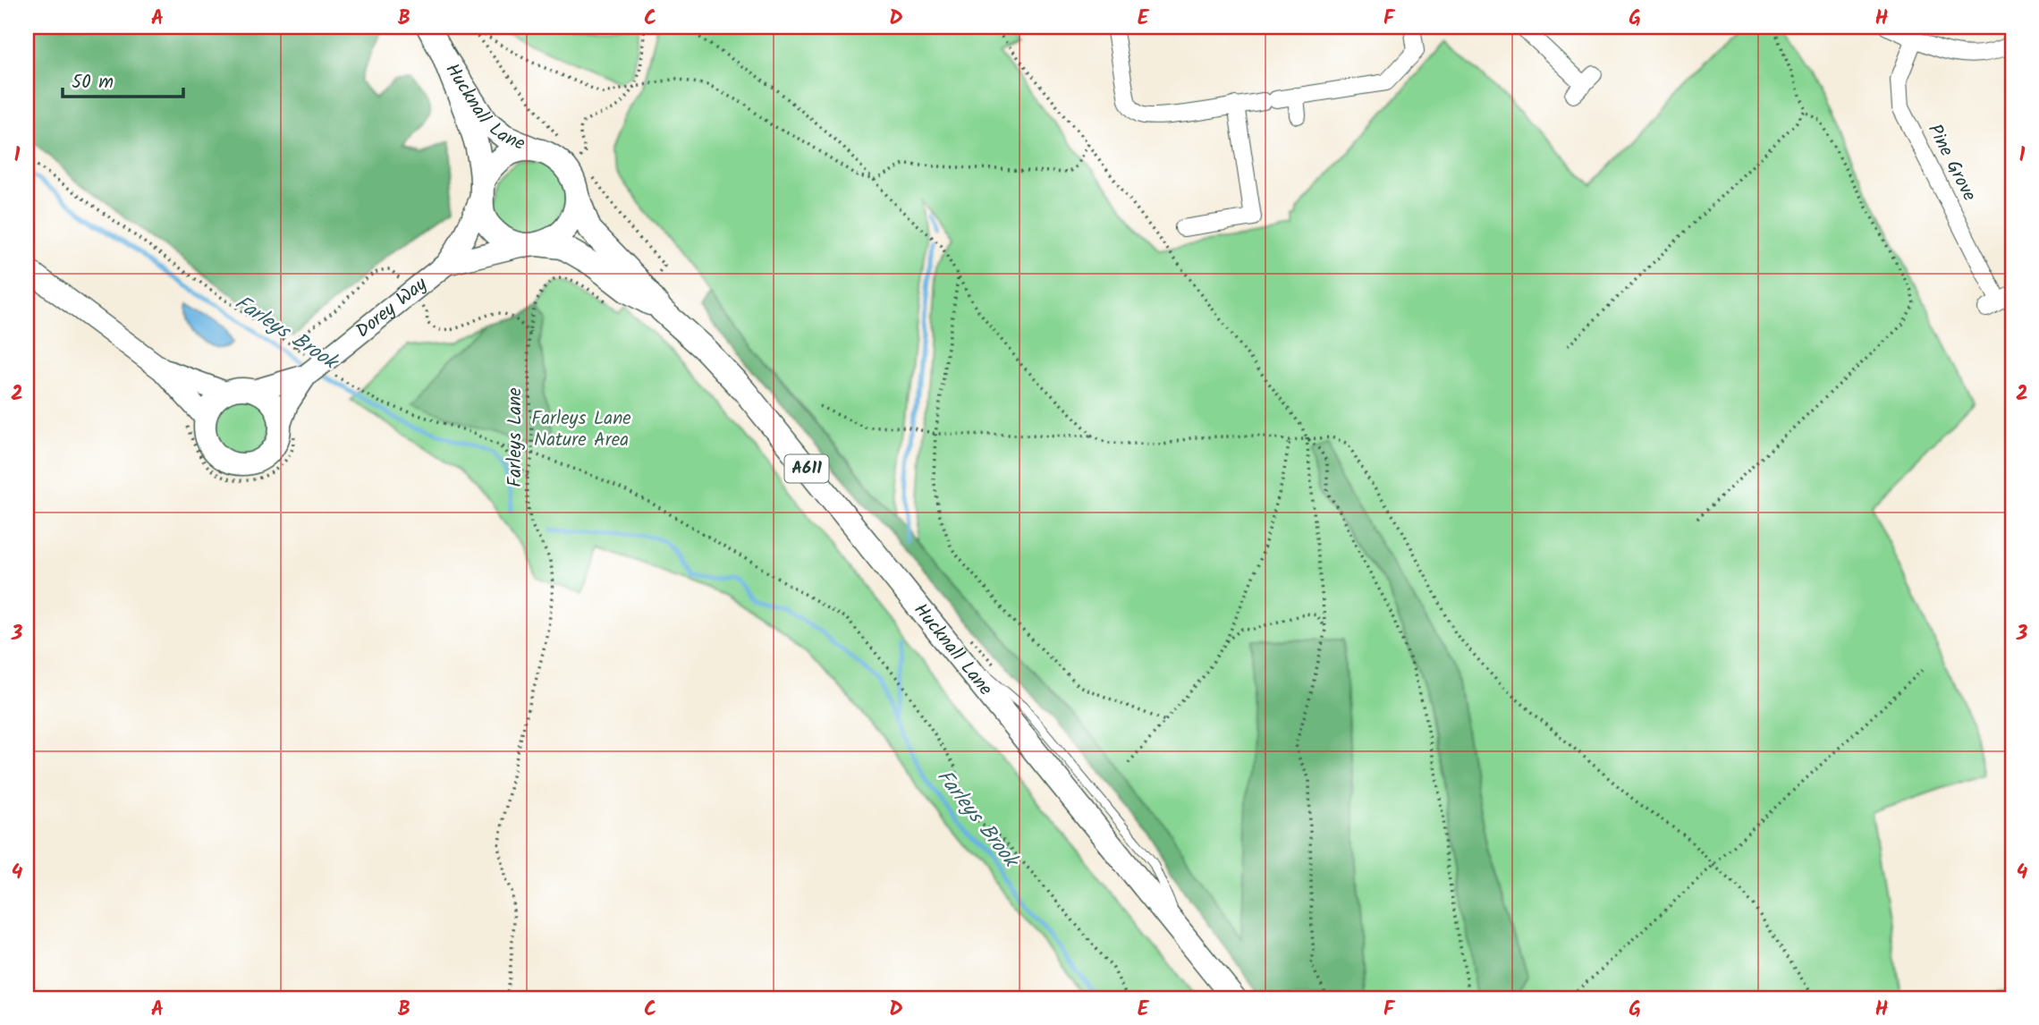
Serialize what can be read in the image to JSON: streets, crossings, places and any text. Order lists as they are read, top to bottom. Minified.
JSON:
{"streets":{"main road":["Hucknall Lane","A611"],"street":["Pine Grove","Dorey Way"],"path":["Farleys Lane"]},"crossings":[["Hucknall Lane","Dorey Way"]],"water":["Farleys Brook"],"parks":["Farleys Lane Nature Area"],"scale_bar":"50 m","grid":{"columns":["A","B","C","D","E","F","G","H"],"rows":["1","2","3","4"]}}
